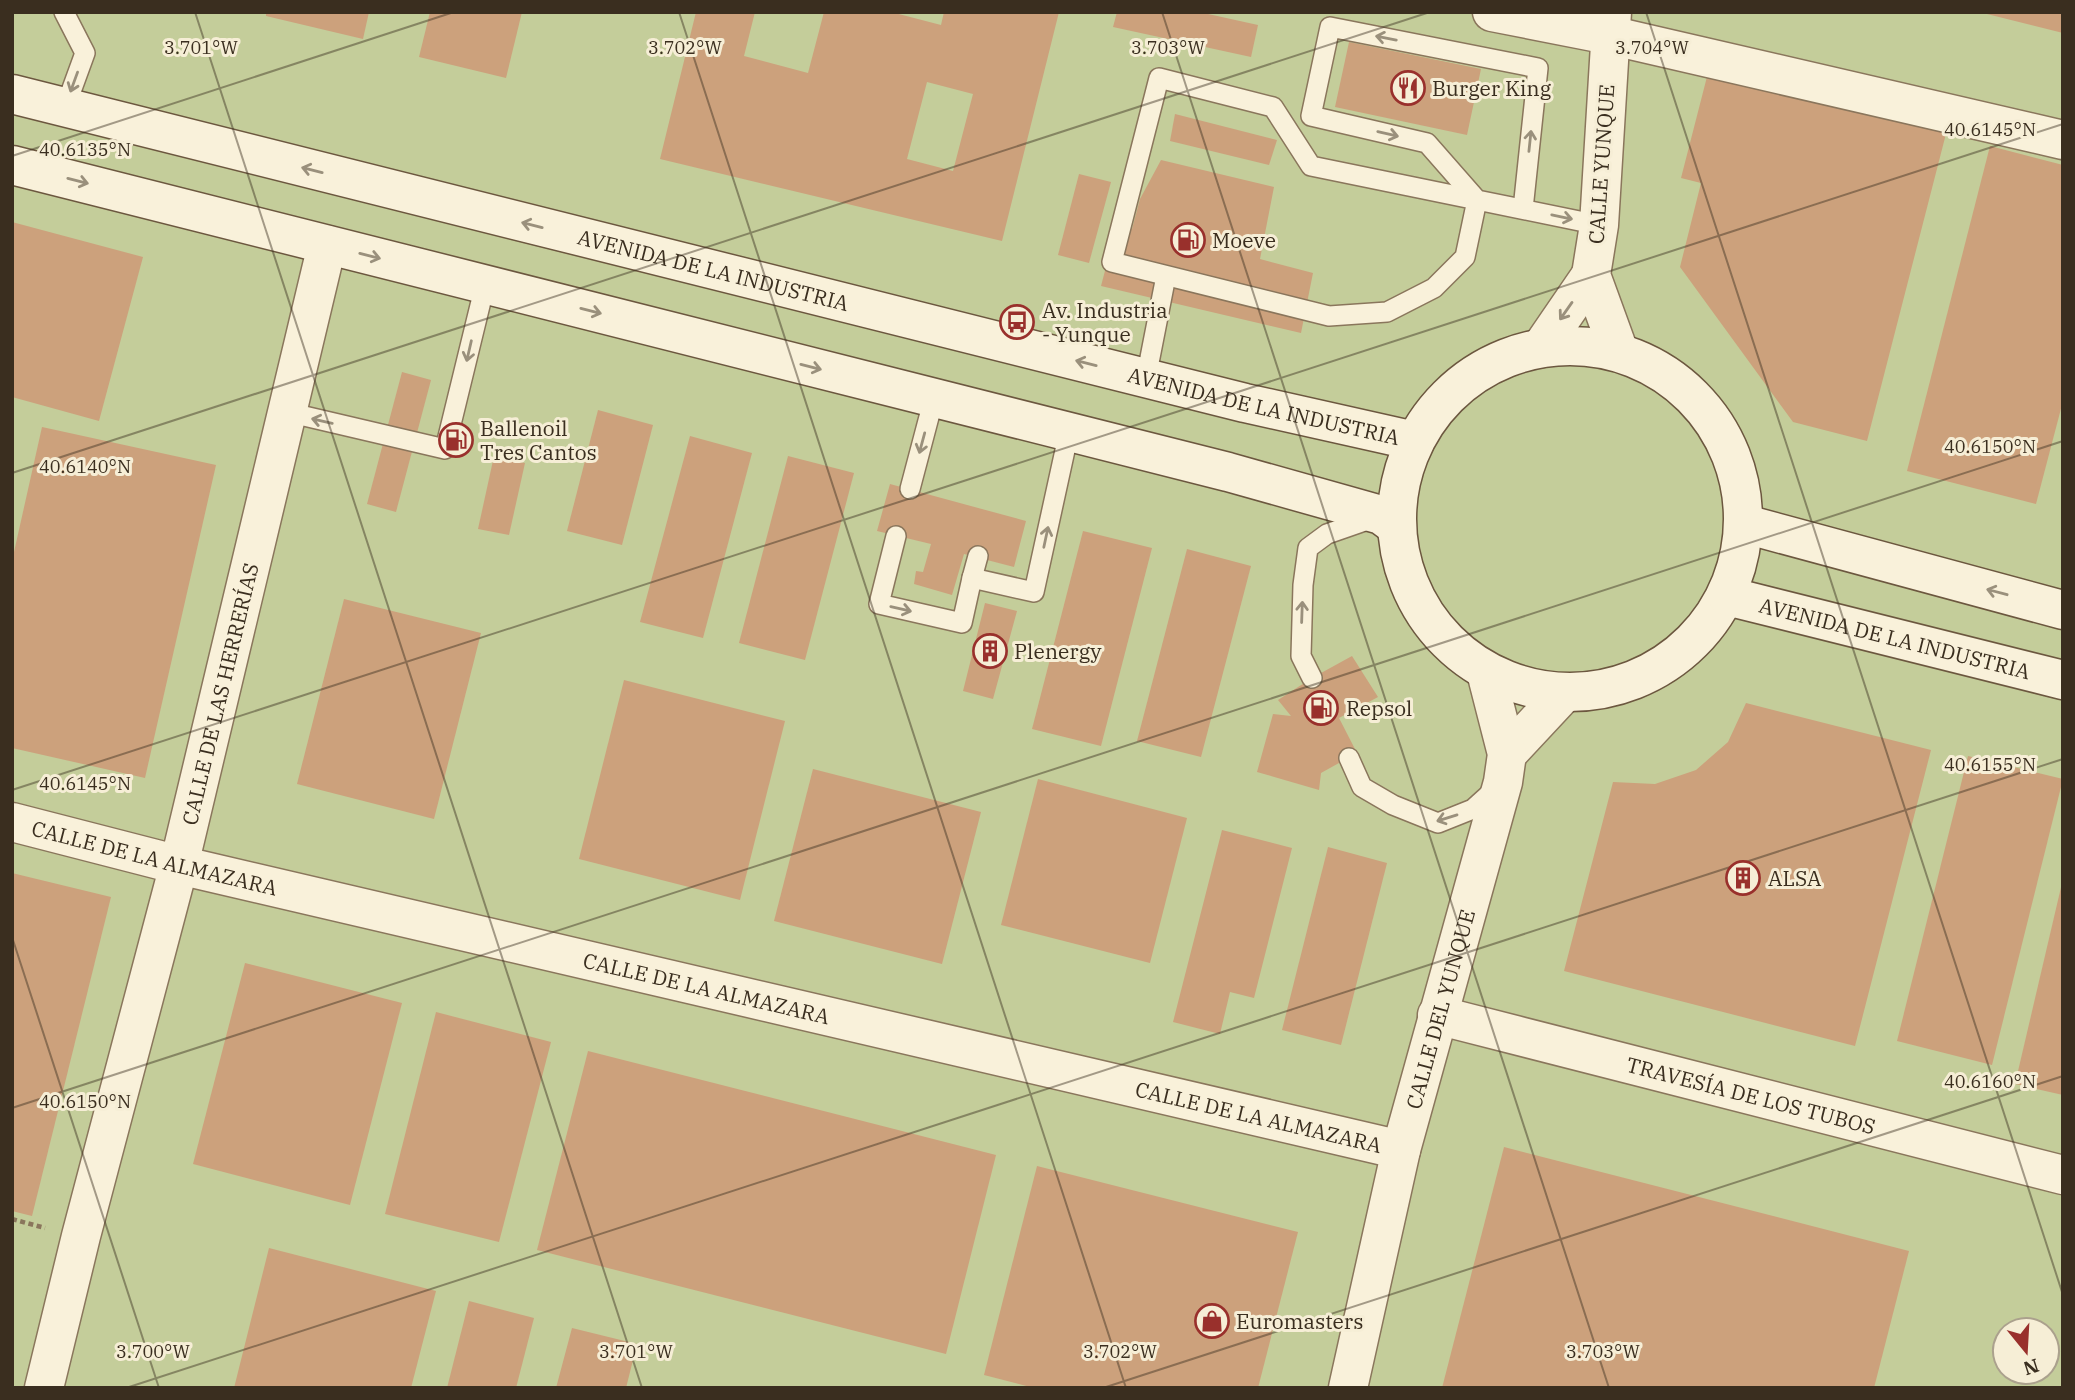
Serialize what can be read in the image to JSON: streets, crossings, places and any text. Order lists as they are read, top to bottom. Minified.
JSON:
{"streets":{"street":["CALLE YUNQUE","AVENIDA DE LA INDUSTRIA","CALLE DE LAS HERRERÍAS","CALLE DE LA ALMAZARA","CALLE DEL YUNQUE","TRAVESÍA DE LOS TUBOS"]},"crossings":[["CALLE DE LAS HERRERÍAS","CALLE DE LA ALMAZARA"],["CALLE DE LA ALMAZARA","CALLE DEL YUNQUE"],["CALLE DEL YUNQUE","TRAVESÍA DE LOS TUBOS"]],"places":{"restaurant":["Burger King"],"fuel station":["Moeve","Ballenoil Tres Cantos","Repsol"],"bus stop":["Av. Industria - Yunque"],"building":["Plenergy","ALSA"],"shop":["Euromasters"]},"north":"bottom","coordinates":["3.701°W","3.702°W","3.703°W","3.704°W","40.6145°N","40.6135°N","40.6150°N","40.6140°N","40.6155°N","40.6160°N","3.700°W"]}
